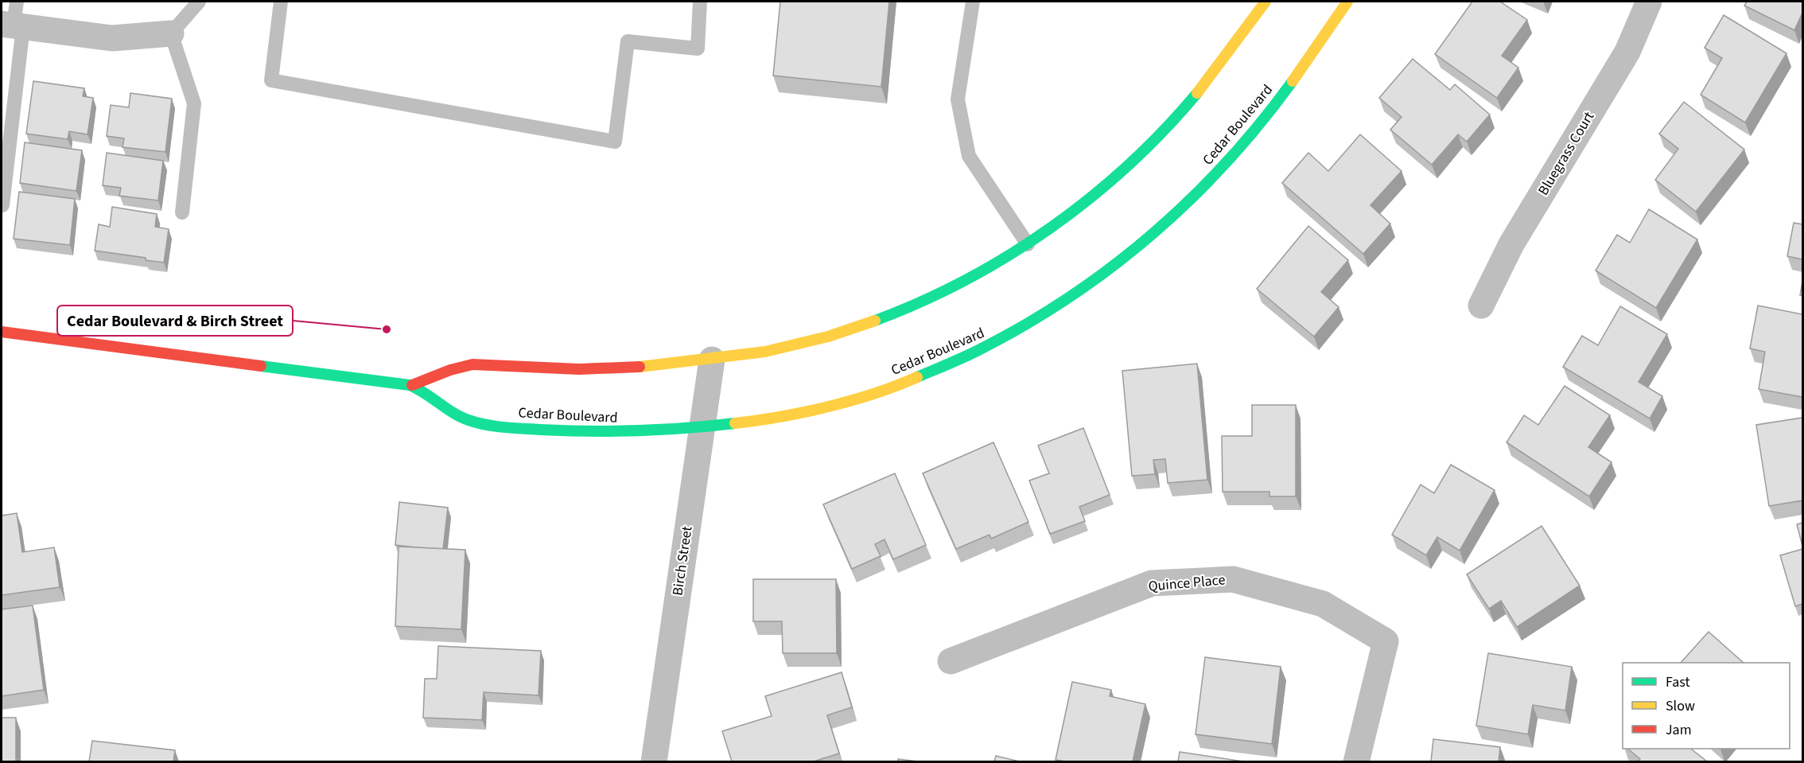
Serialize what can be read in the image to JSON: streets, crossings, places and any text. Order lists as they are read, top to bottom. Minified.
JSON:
{"streets":{"main road":["Cedar Boulevard"],"street":["Bluegrass Court","Birch Street","Quince Place"]},"crossings":[["Cedar Boulevard","Birch Street"]],"places":["Cedar Boulevard & Birch Street"],"legend":["Fast","Slow","Jam"]}
